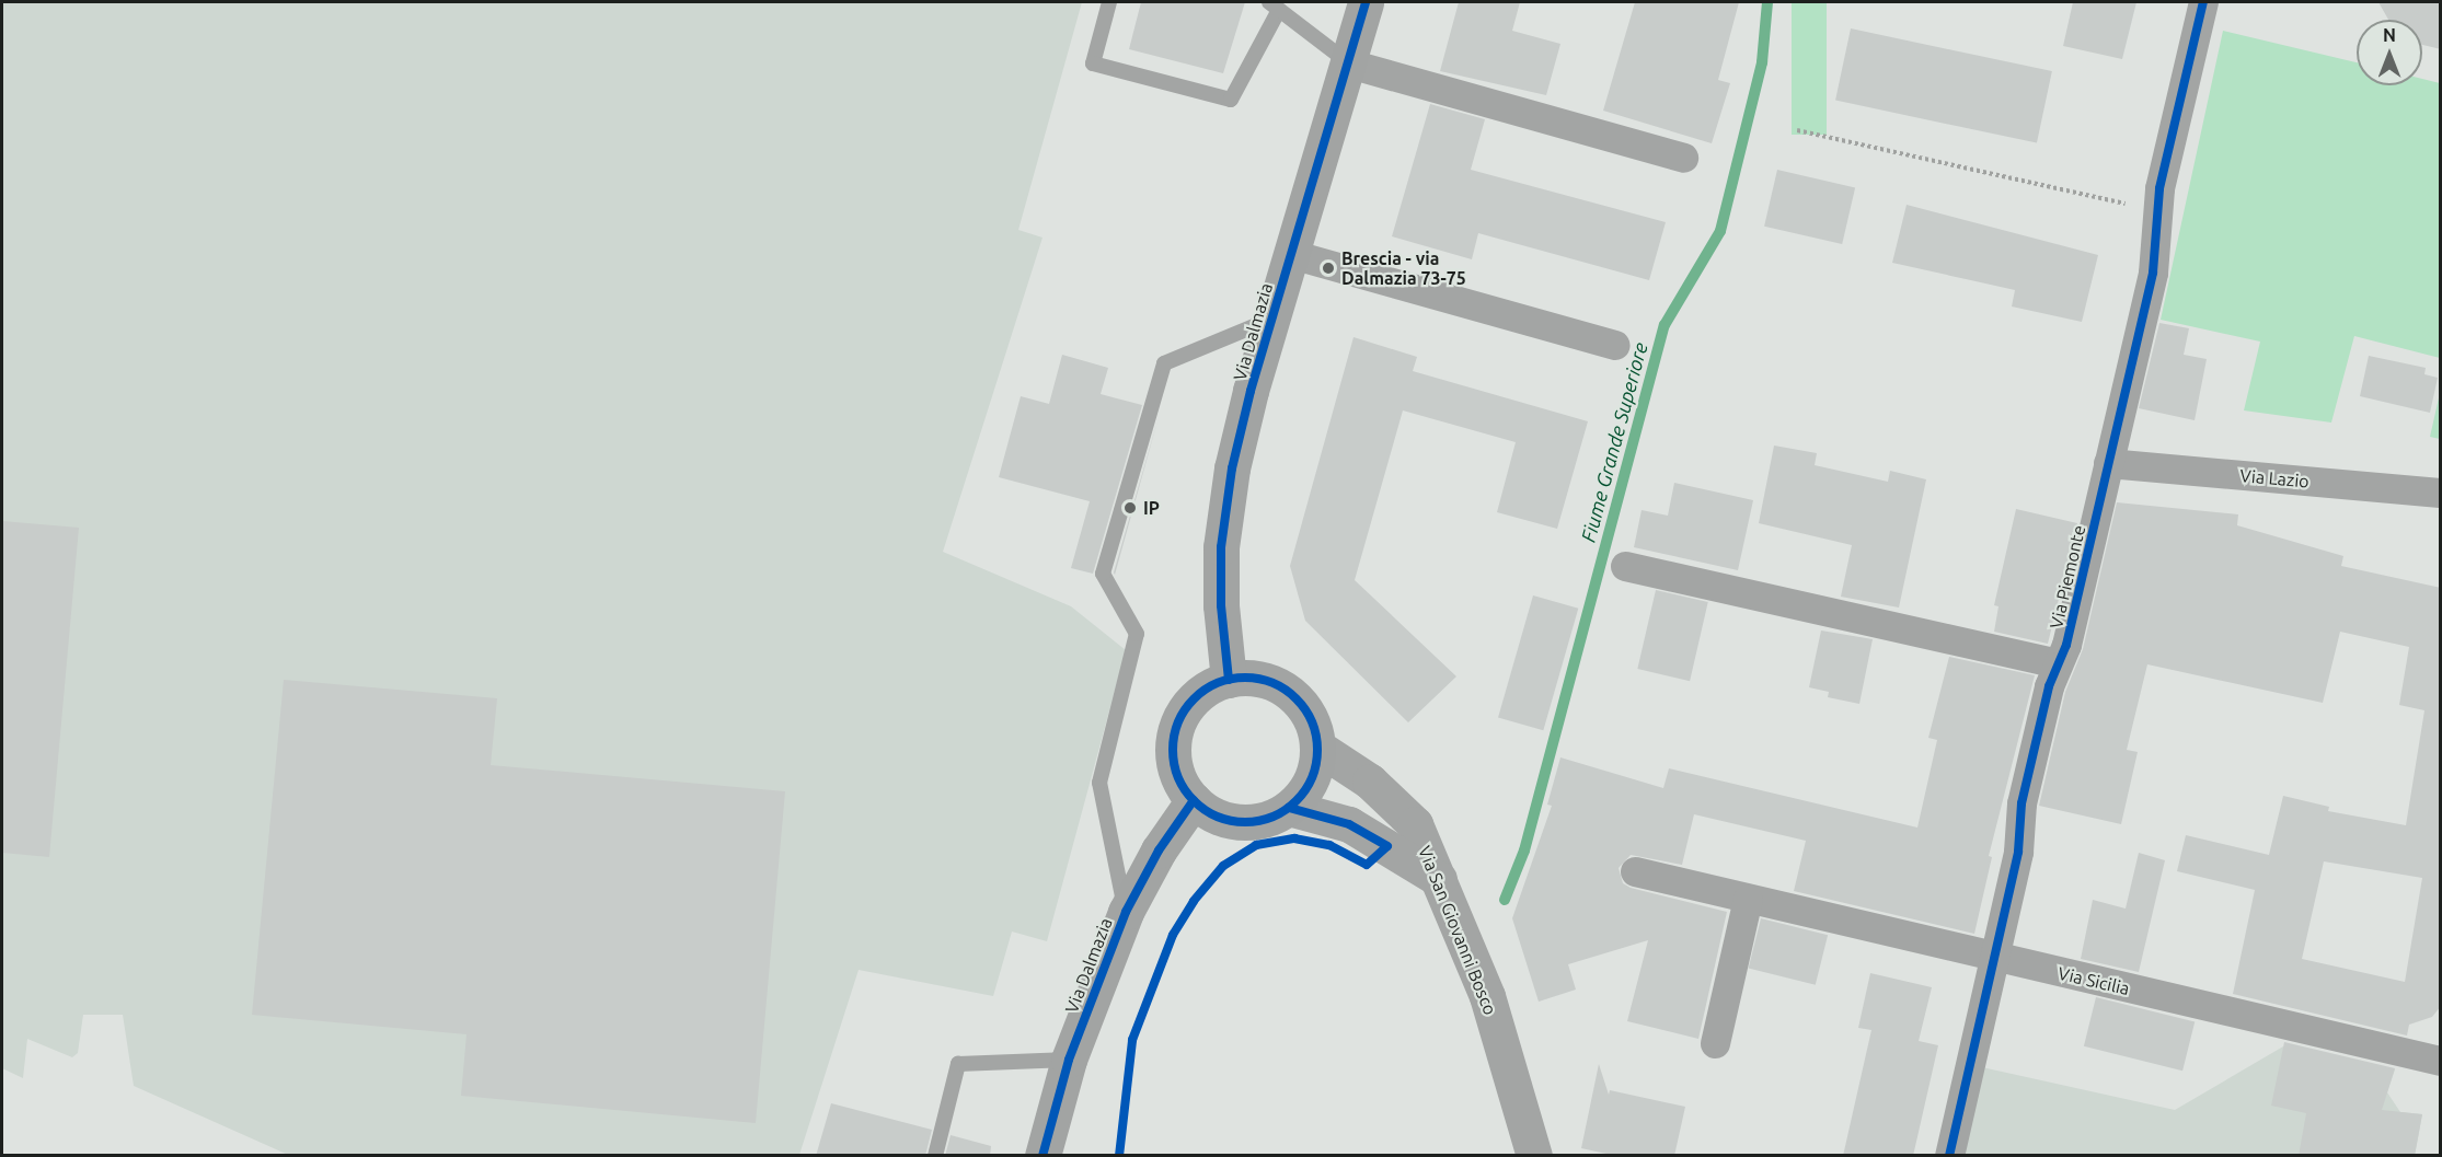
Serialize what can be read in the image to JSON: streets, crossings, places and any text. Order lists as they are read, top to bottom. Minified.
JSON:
{"streets":{"main road":["Via Dalmazia"],"street":["Via Lazio","Via Piemonte","Via San Giovanni Bosco","Via Sicilia"]},"crossings":[["Via Dalmazia","Via San Giovanni Bosco"],["Via Lazio","Via Piemonte"],["Via Piemonte","Via Sicilia"]],"water":["Fiume Grande Superiore"],"places":["Brescia - via Dalmazia 73-75","IP"],"north":"top"}
